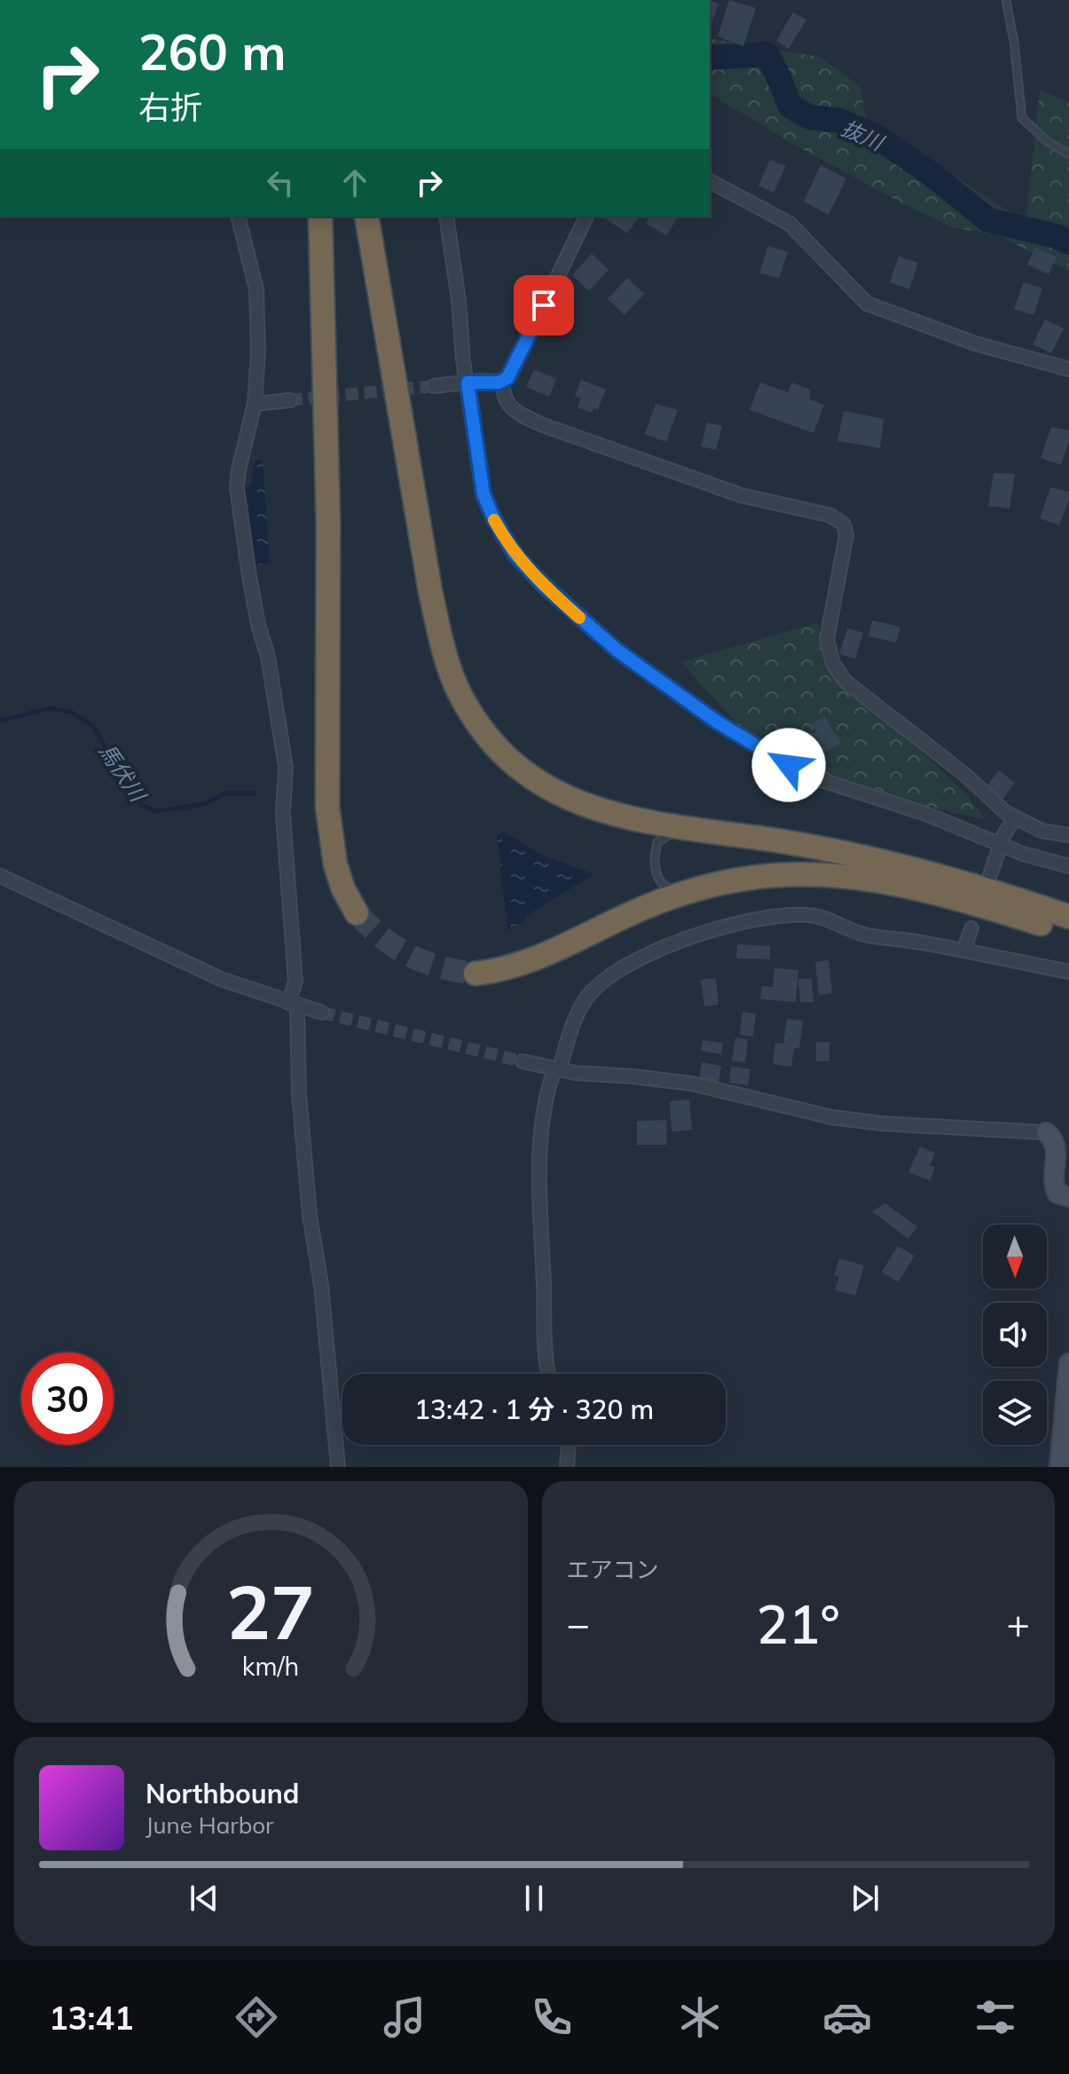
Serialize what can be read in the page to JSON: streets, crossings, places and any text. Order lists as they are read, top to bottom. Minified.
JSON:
{"water":["抜川","馬伏川"],"north":"bottom","page":{"turn":["260 m","右折"],"limit":"30","trip":"13:42 · 1 分 · 320 m","tile":"エアコン","heat":["−","21°","+"],"song":["Northbound","June Harbor"],"tabs":"13:41","gauge":["27","km/h"]}}
